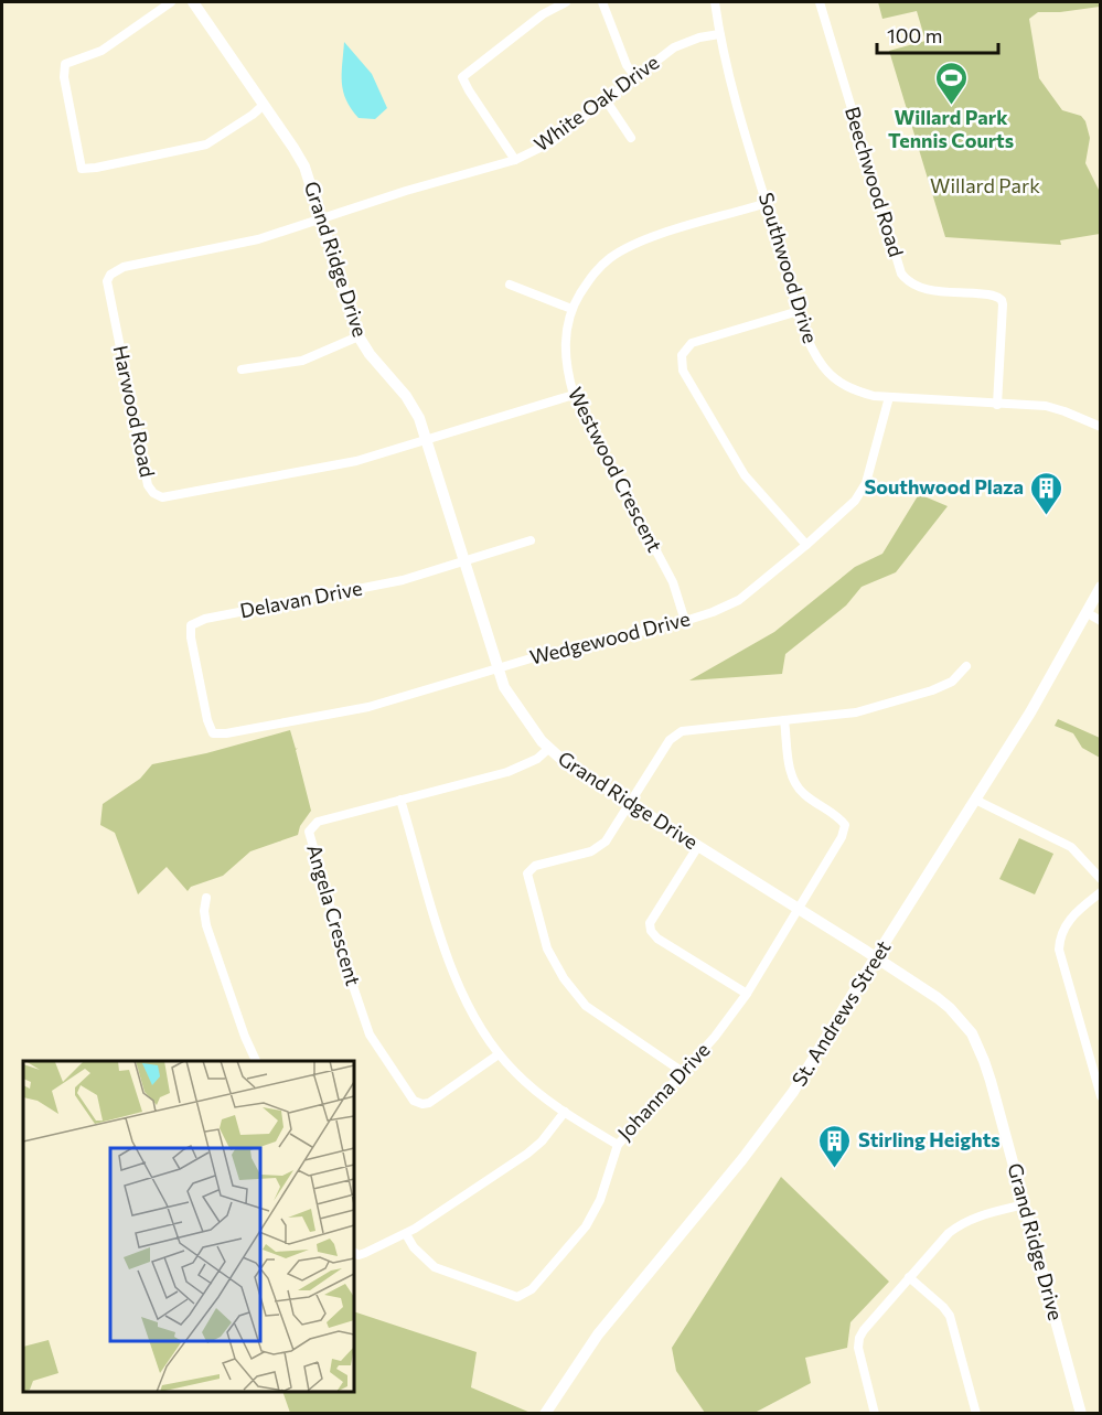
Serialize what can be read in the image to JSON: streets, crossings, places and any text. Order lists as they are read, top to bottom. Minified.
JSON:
{"streets":{"street":["White Oak Drive","Beechwood Road","Grand Ridge Drive","Southwood Drive","Harwood Road","Westwood Crescent","Delavan Drive","Wedgewood Drive","Angela Crescent","St. Andrews Street","Johanna Drive"]},"crossings":[["White Oak Drive","Grand Ridge Drive"],["White Oak Drive","Southwood Drive"],["White Oak Drive","Harwood Road"],["Beechwood Road","Southwood Drive"],["Grand Ridge Drive","Harwood Road"],["Grand Ridge Drive","Delavan Drive"],["Grand Ridge Drive","Wedgewood Drive"],["Grand Ridge Drive","Angela Crescent"],["Grand Ridge Drive","St. Andrews Street"],["Grand Ridge Drive","Johanna Drive"],["Southwood Drive","Westwood Crescent"],["Southwood Drive","Wedgewood Drive"],["Harwood Road","Westwood Crescent"],["Westwood Crescent","Wedgewood Drive"],["Delavan Drive","Wedgewood Drive"],["Angela Crescent","Johanna Drive"]],"parks":["Willard Park"],"places":{"sports":["Willard Park Tennis Courts"],"building":["Southwood Plaza","Stirling Heights"]},"scale_bar":"100 m"}
